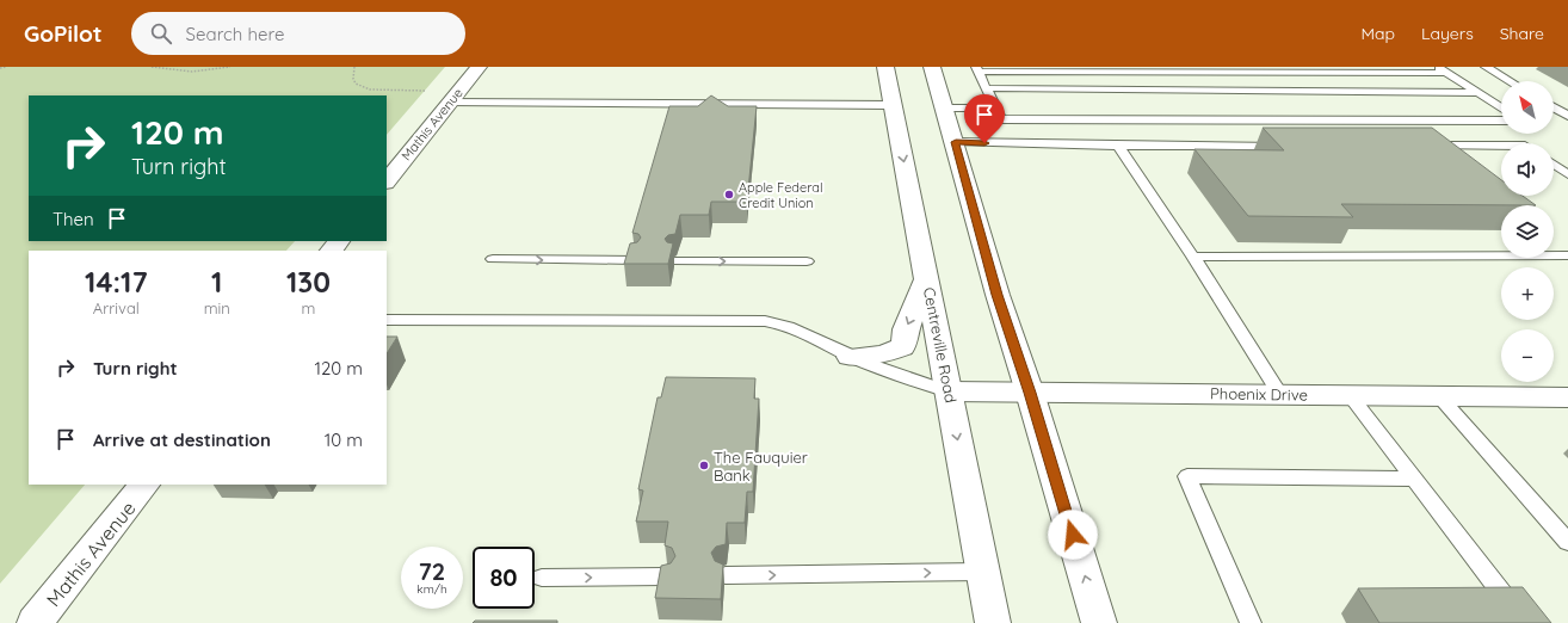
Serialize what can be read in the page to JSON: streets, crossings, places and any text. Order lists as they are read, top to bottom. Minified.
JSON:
{"streets":{"main road":["Mathis Avenue","Centreville Road","Phoenix Drive"]},"crossings":[["Centreville Road","Phoenix Drive"]],"places":["Apple Federal Credit Union","The Fauquier Bank"],"north":"top left","page":{"header":"GoPilot","search":"Search here","nav":["Map","Layers","Share"],"map_buttons":["+","−"],"turn":["120 m","Turn right"],"then":"Then","eta":["14:17","Arrival","1","min","130","m"],"list":[{"name":"Turn right","value":"120 m"},{"name":"Arrive at destination","value":"10 m"}],"speed":"72 km/h","limit":"80"}}
